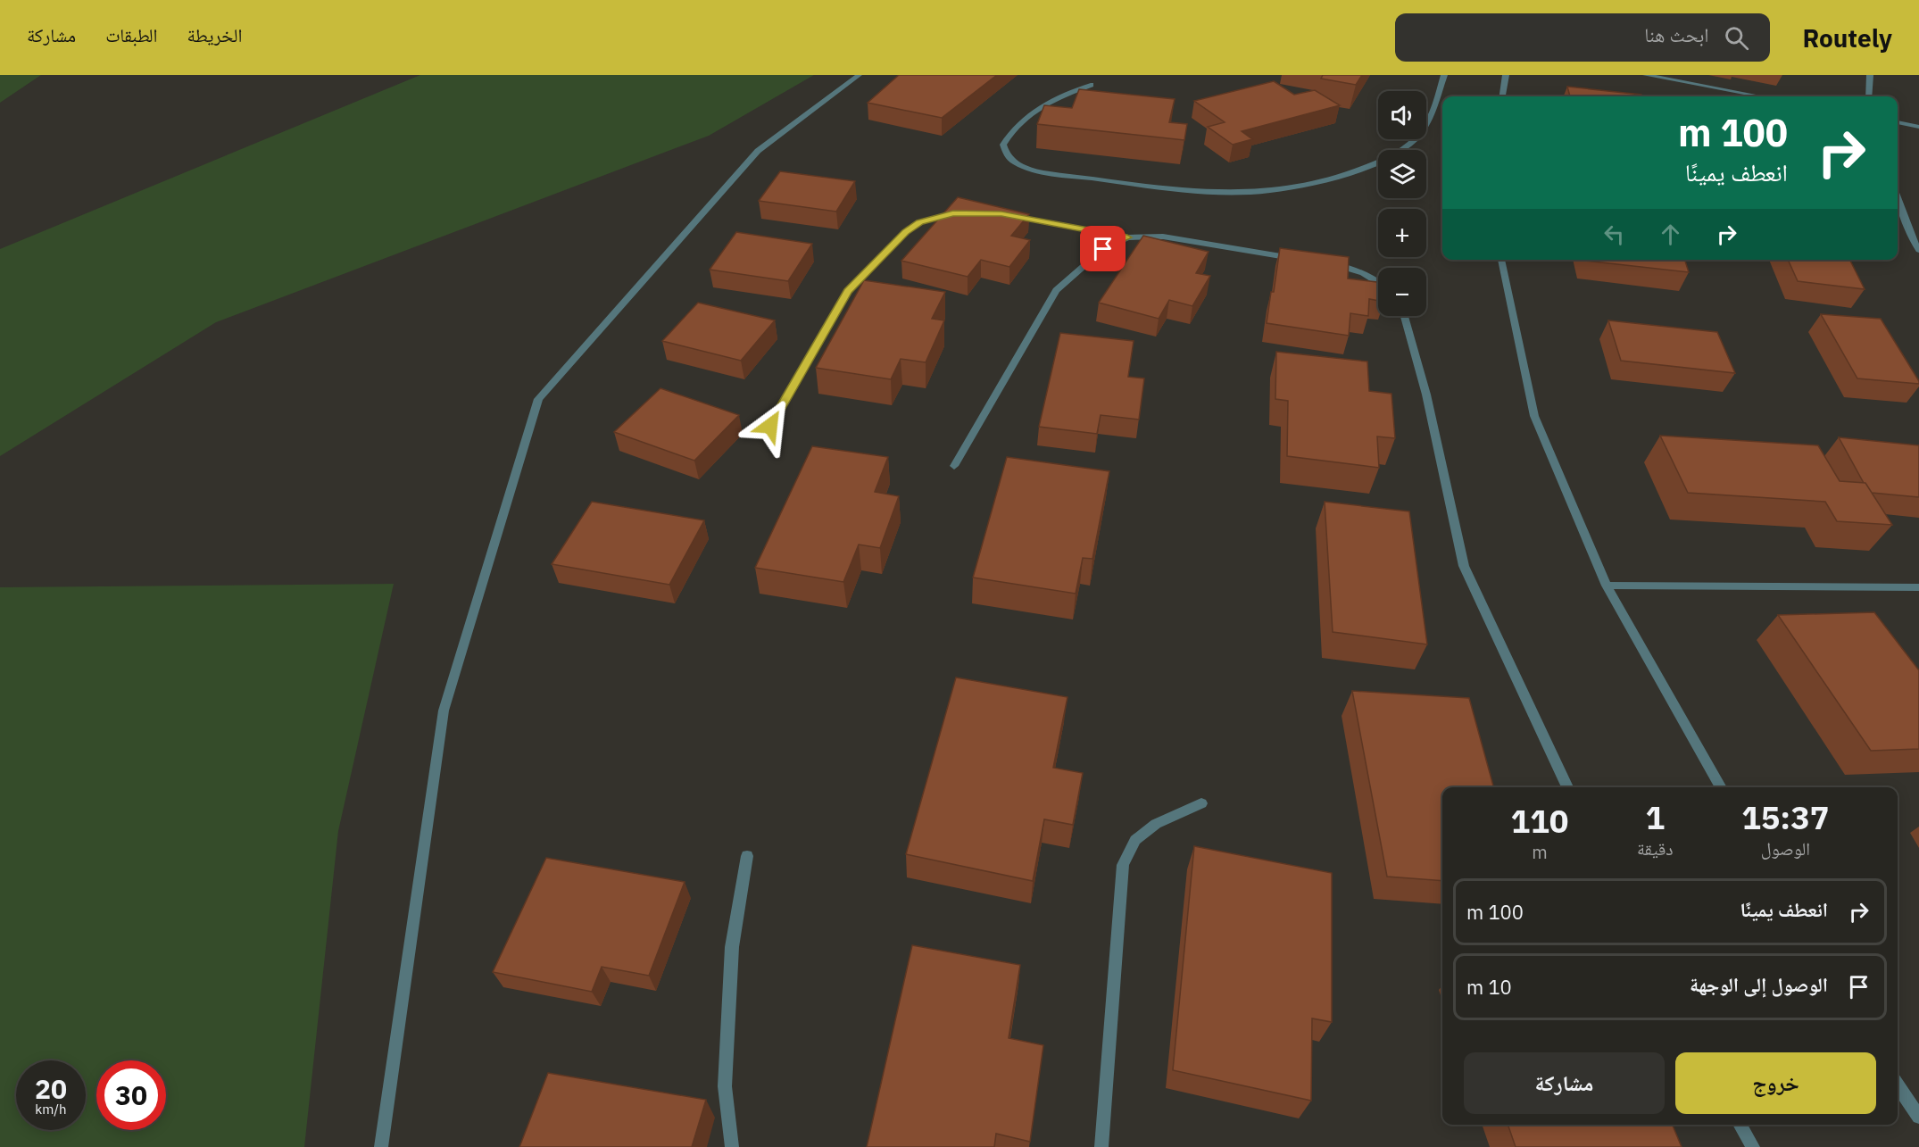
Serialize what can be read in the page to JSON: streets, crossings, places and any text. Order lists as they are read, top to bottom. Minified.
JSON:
{"page":{"header":"Routely","search":"ابحث هنا","nav":["الخريطة","الطبقات","مشاركة"],"map_buttons":["+","−"],"turn":["100 m","انعطف يمينًا"],"eta":["15:37","الوصول","1","دقيقة","110","m"],"list":[{"name":"انعطف يمينًا","value":"100 m"},{"name":"الوصول إلى الوجهة","value":"10 m"}],"buttons":["خروج","مشاركة"],"speed":"20 km/h","limit":"30"}}
